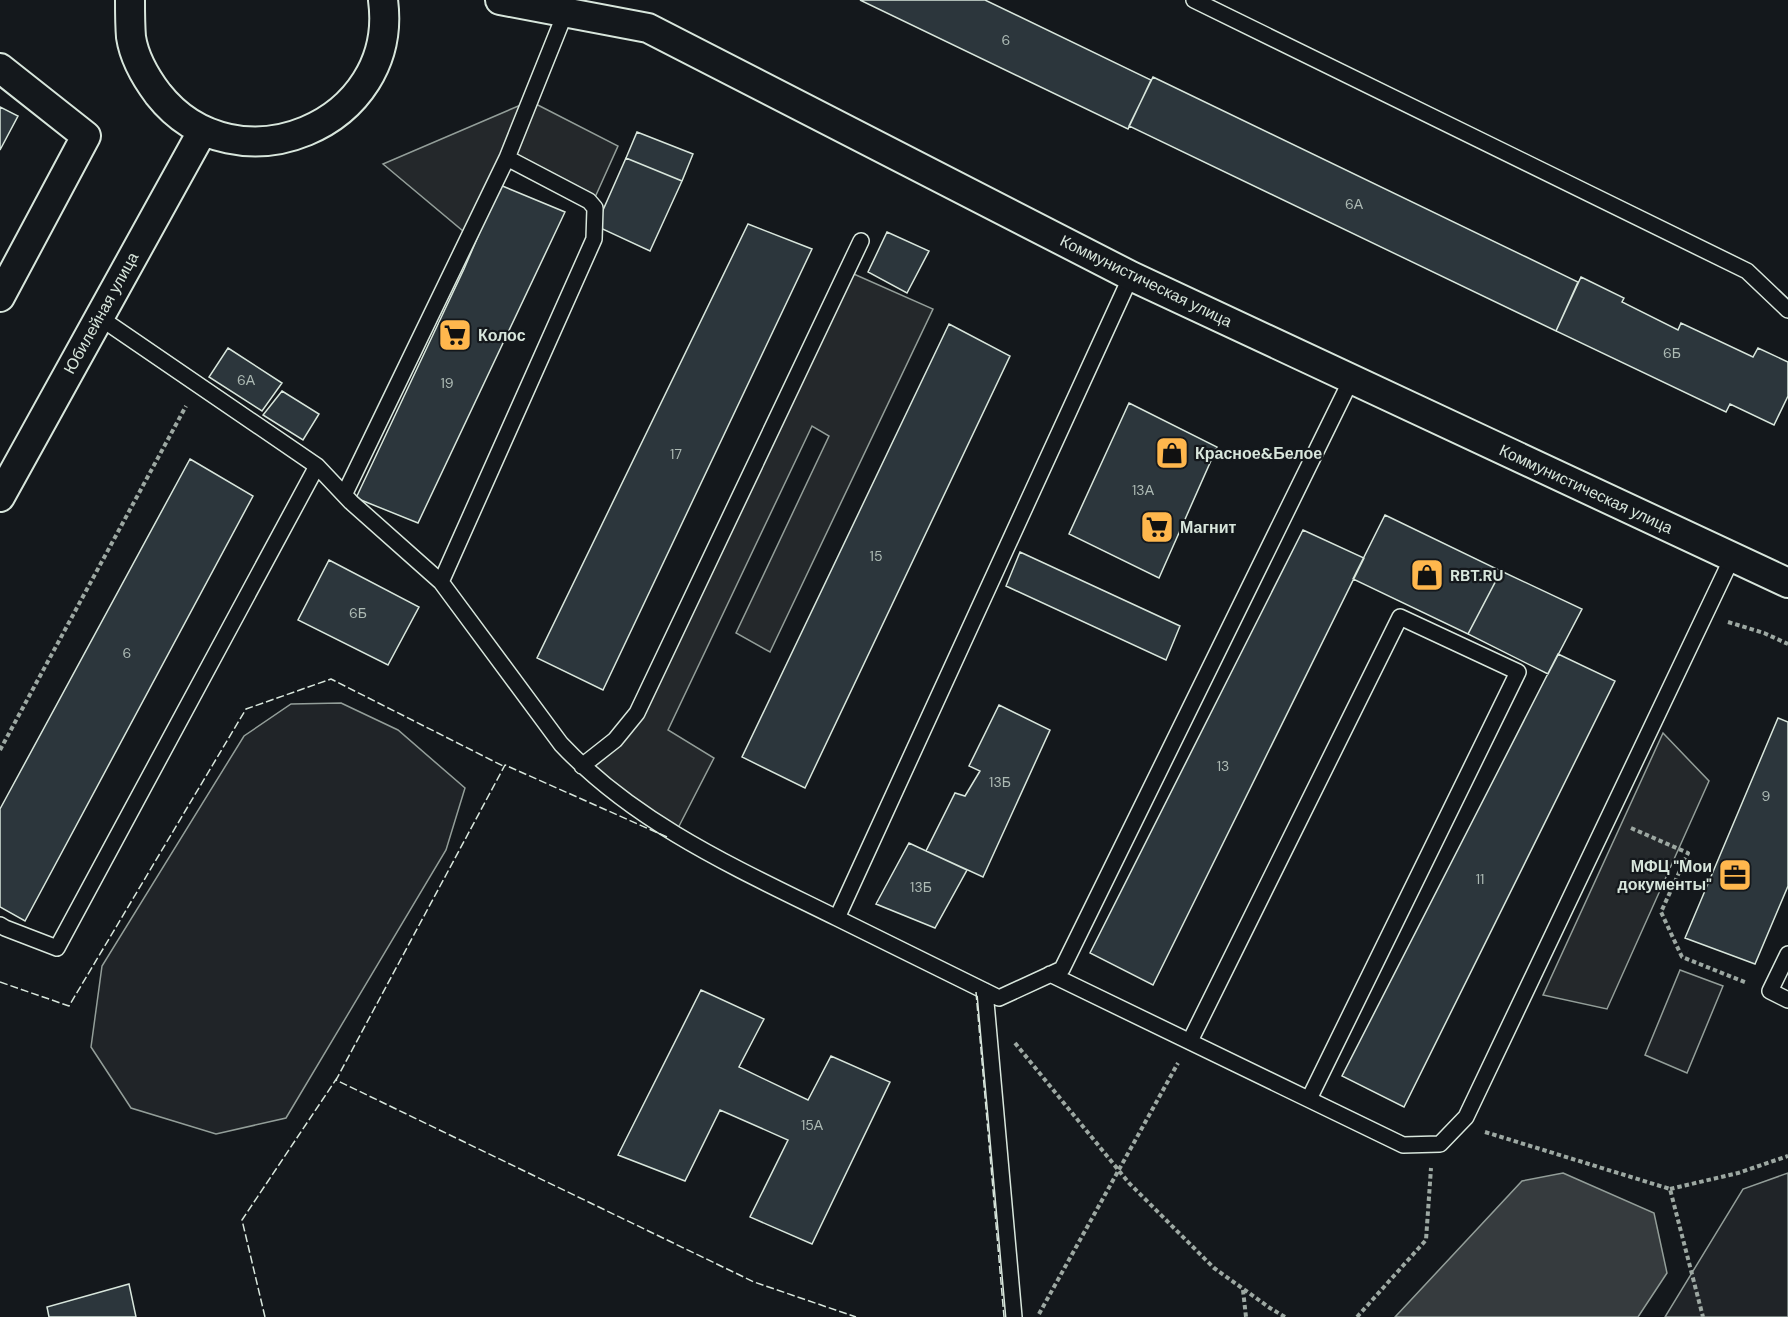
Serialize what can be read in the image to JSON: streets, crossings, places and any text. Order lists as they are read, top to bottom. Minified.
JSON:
{"streets":{"street":["Коммунистическая улица","Юбилейная улица"]},"places":{"supermarket":["Колос","Магнит"],"shop":["Красное&Белое","RBT.RU"],"office":["МФЦ \"Мои документы\""]},"house_numbers":["6","6А","6Б","6А","19","17","13А","15","6Б","6","13","13Б","9","11","13Б","15А"]}
